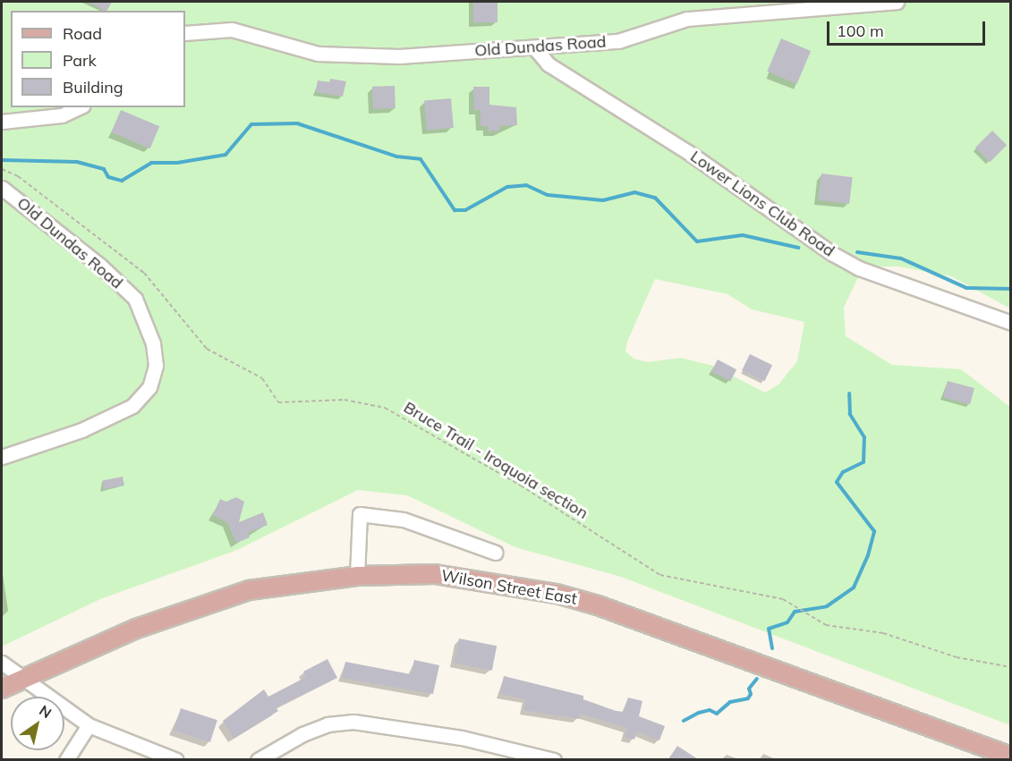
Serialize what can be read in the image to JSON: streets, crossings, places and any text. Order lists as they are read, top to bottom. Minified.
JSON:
{"streets":{"main road":["Wilson Street East"],"street":["Old Dundas Road","Lower Lions Club Road"],"path":["Bruce Trail - Iroquoia section"]},"crossings":[["Old Dundas Road","Lower Lions Club Road"]],"legend":["Road","Park","Building"],"scale_bar":"100 m","north":"top right"}
